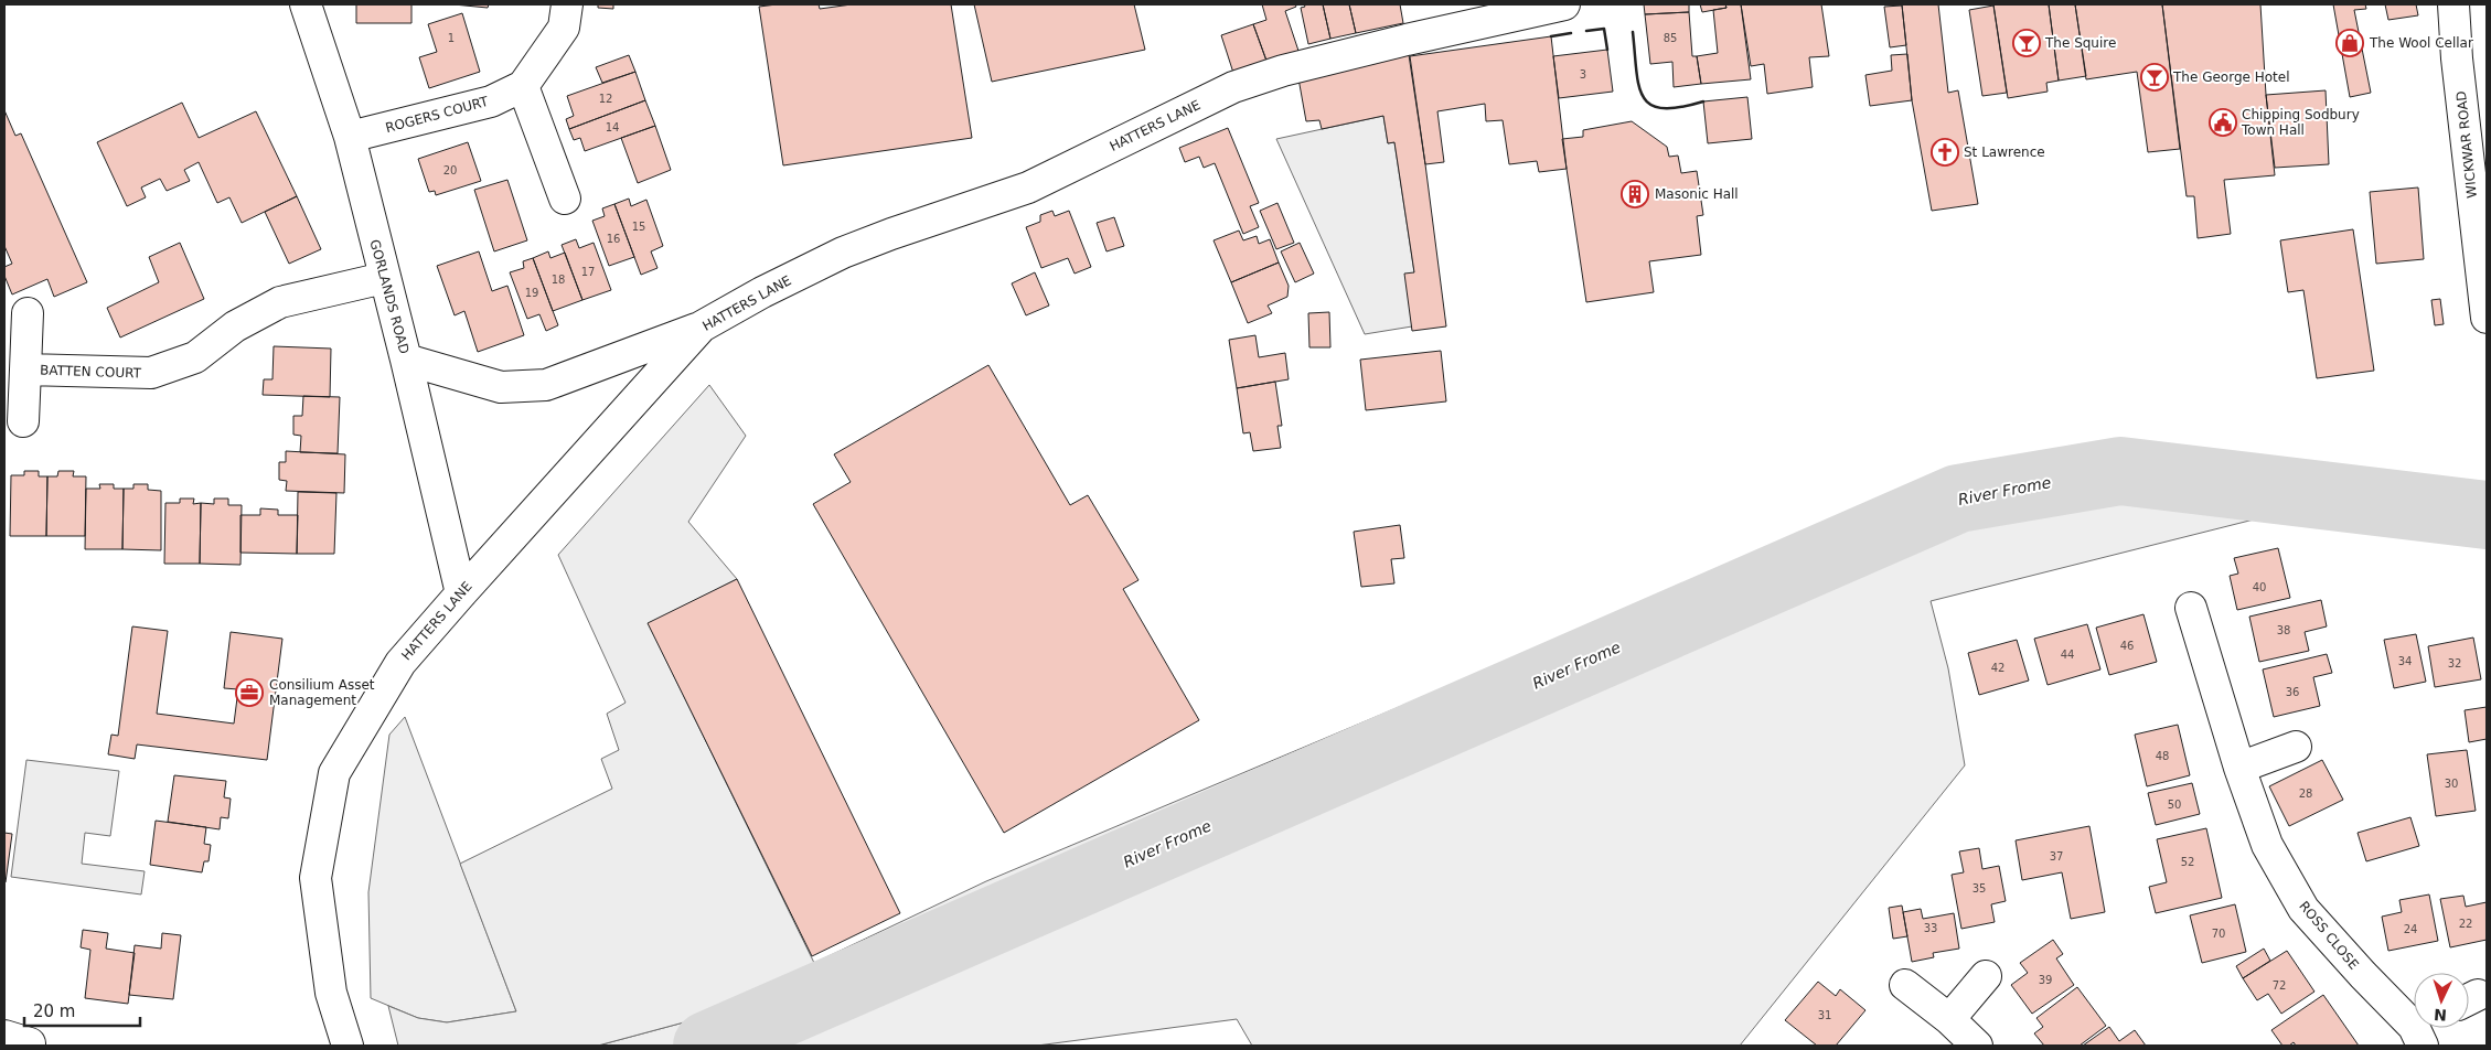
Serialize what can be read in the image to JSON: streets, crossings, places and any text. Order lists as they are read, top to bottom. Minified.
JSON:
{"streets":{"street":["ROGERS COURT","HATTERS LANE","WICKWAR ROAD","GORLANDS ROAD","BATTEN COURT","ROSS CLOSE"]},"crossings":[["ROGERS COURT","GORLANDS ROAD"],["HATTERS LANE","GORLANDS ROAD"],["GORLANDS ROAD","BATTEN COURT"]],"water":["River Frome"],"places":{"bar":["The Squire","The George Hotel"],"shop":["The Wool Cellar"],"public building":["Chipping Sodbury Town Hall"],"church":["St Lawrence"],"building":["Masonic Hall"],"office":["Consilium Asset Management"]},"house_numbers":["1","85","3","12","14","20","15","16","17","18","19","40","38","46","44","34","32","42","36","48","30","28","50","37","52","35","22","33","24","70","39","72","31"],"scale_bar":"20 m","north":"bottom"}
